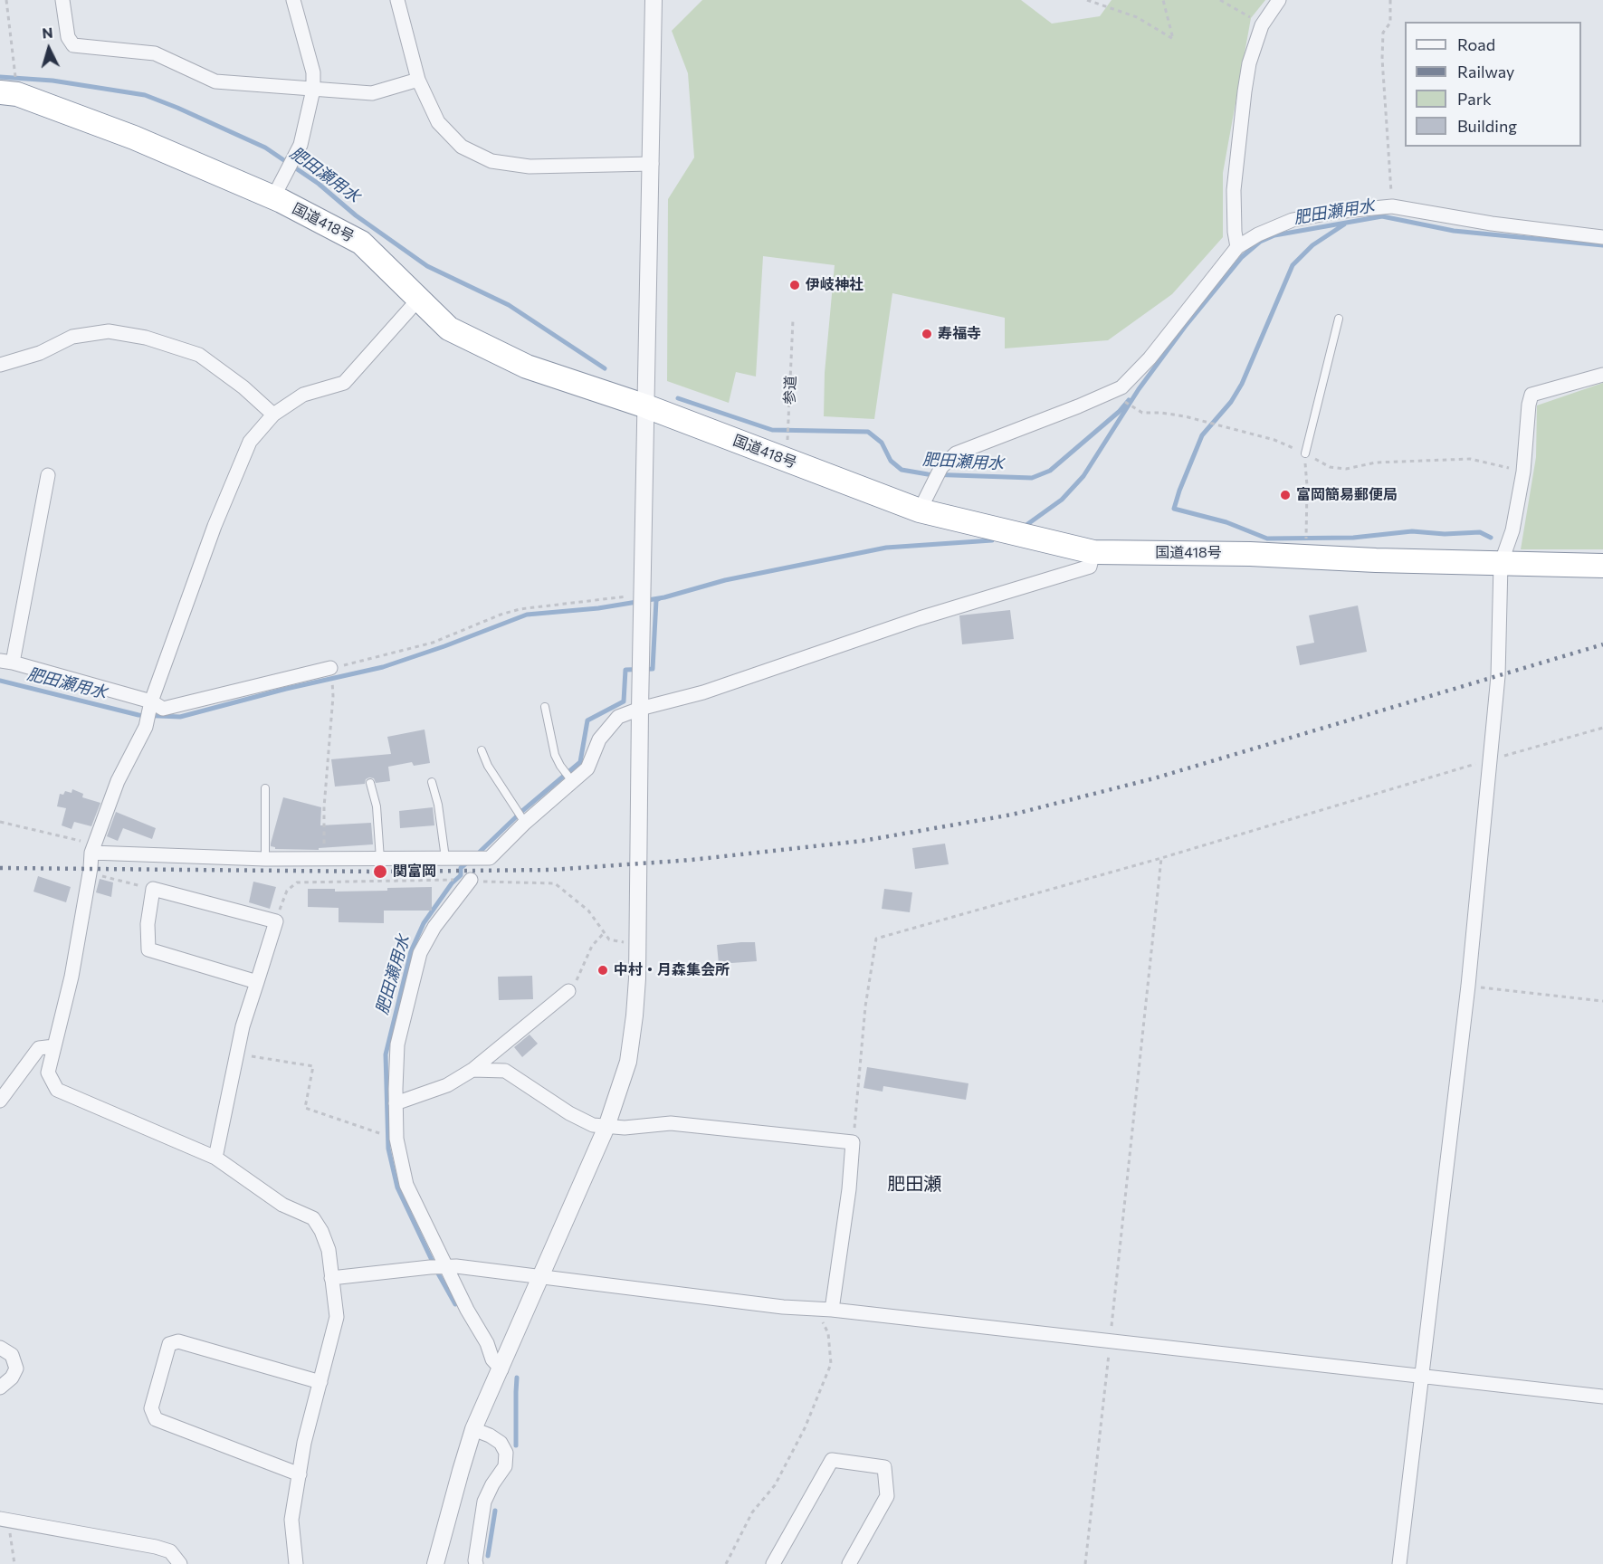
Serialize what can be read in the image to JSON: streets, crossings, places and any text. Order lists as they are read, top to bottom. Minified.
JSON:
{"streets":{"highway":["国道418号"],"path":["参道"]},"crossings":[["国道418号","参道"]],"districts":["肥田瀬"],"water":["肥田瀬用水"],"places":["伊岐神社","寿福寺","富岡簡易郵便局","関富岡","中村・月森集会所"],"legend":["Road","Railway","Park","Building"],"north":"top"}
